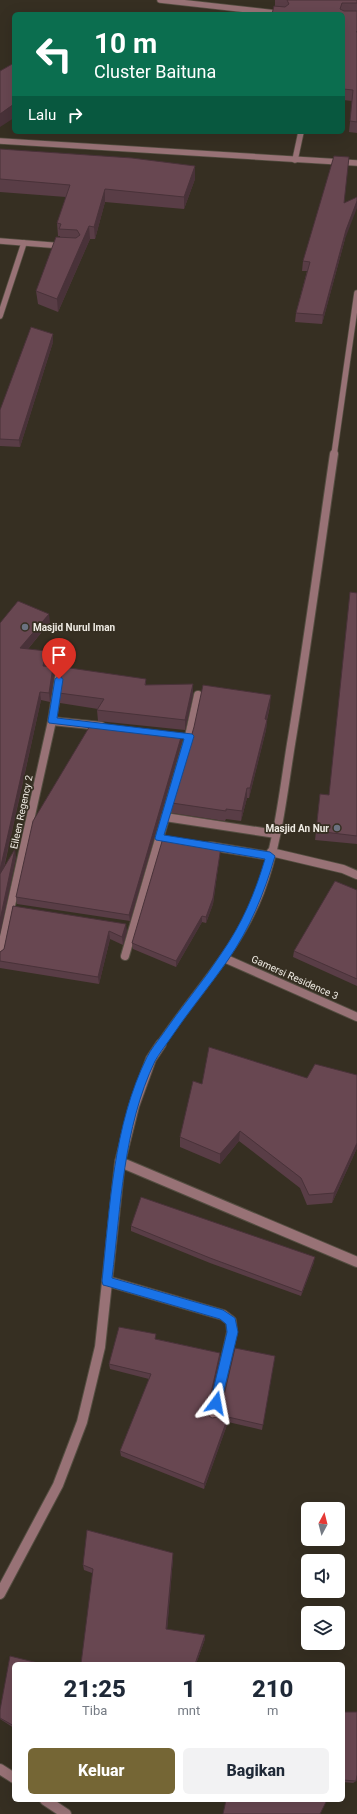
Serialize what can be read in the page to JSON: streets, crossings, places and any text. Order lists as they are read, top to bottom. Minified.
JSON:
{"streets":{"street":["Eileen Regency 2","Gamersi Residence 3"]},"places":["Masjid Nurul Iman","Masjid An Nur"],"north":"top","page":{"turn":["10 m","Cluster Baituna"],"then":"Lalu","eta":["21:25","Tiba","1","mnt","210","m"],"buttons":["Keluar","Bagikan"]}}
